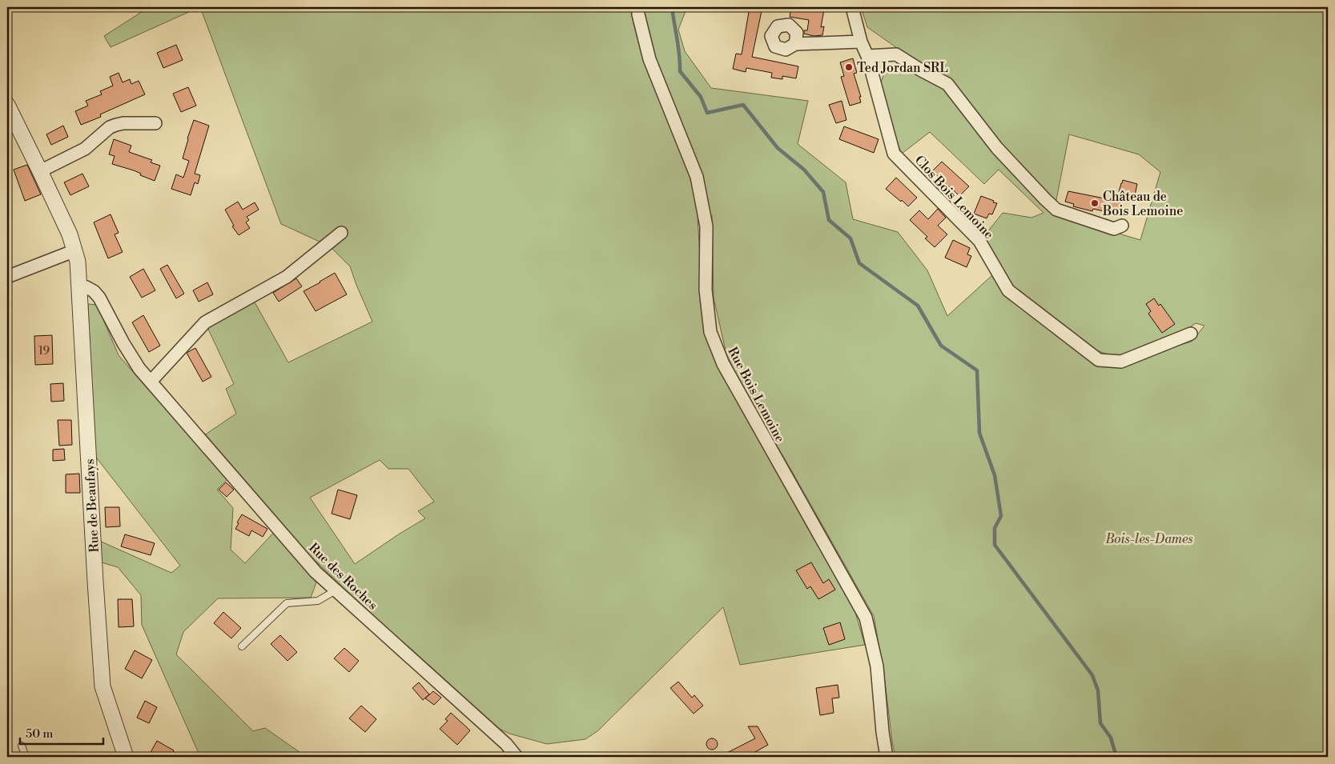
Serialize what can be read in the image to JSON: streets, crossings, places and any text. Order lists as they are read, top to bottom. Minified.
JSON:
{"streets":{"street":["Clos Bois Lemoine","Rue Bois Lemoine","Rue de Beaufays","Rue des Roches"]},"crossings":[["Rue de Beaufays","Rue des Roches"]],"parks":["Bois-les-Dames"],"places":["Ted Jordan SRL","Château de Bois Lemoine"],"house_numbers":["19"],"scale_bar":"50 m"}
